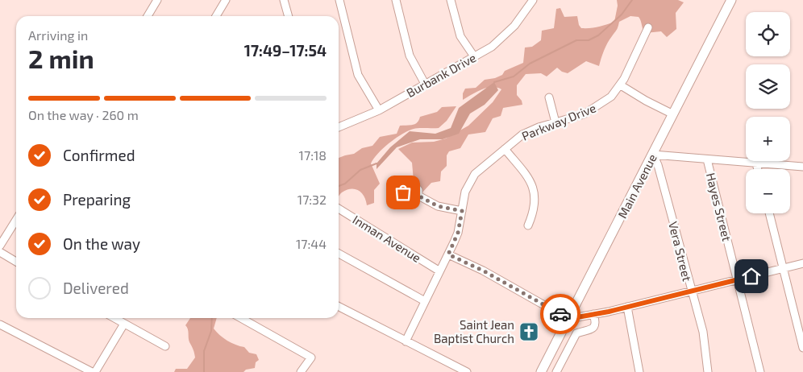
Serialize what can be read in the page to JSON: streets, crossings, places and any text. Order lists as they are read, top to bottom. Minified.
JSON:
{"streets":{"main road":["Main Avenue"],"street":["Burbank Drive","Parkway Drive","Hayes Street","Inman Avenue","Vera Street"]},"crossings":[["Parkway Drive","Inman Avenue"],["Main Avenue","Vera Street"]],"places":{"church":["Saint Jean Baptist Church"]},"page":{"map_buttons":["+","−"],"heading":["2 min","Arriving in","17:49–17:54"],"bar":"On the way · 260 m","list":[["Confirmed","17:18"],["Preparing","17:32"],["On the way","17:44"],"Delivered"]}}
